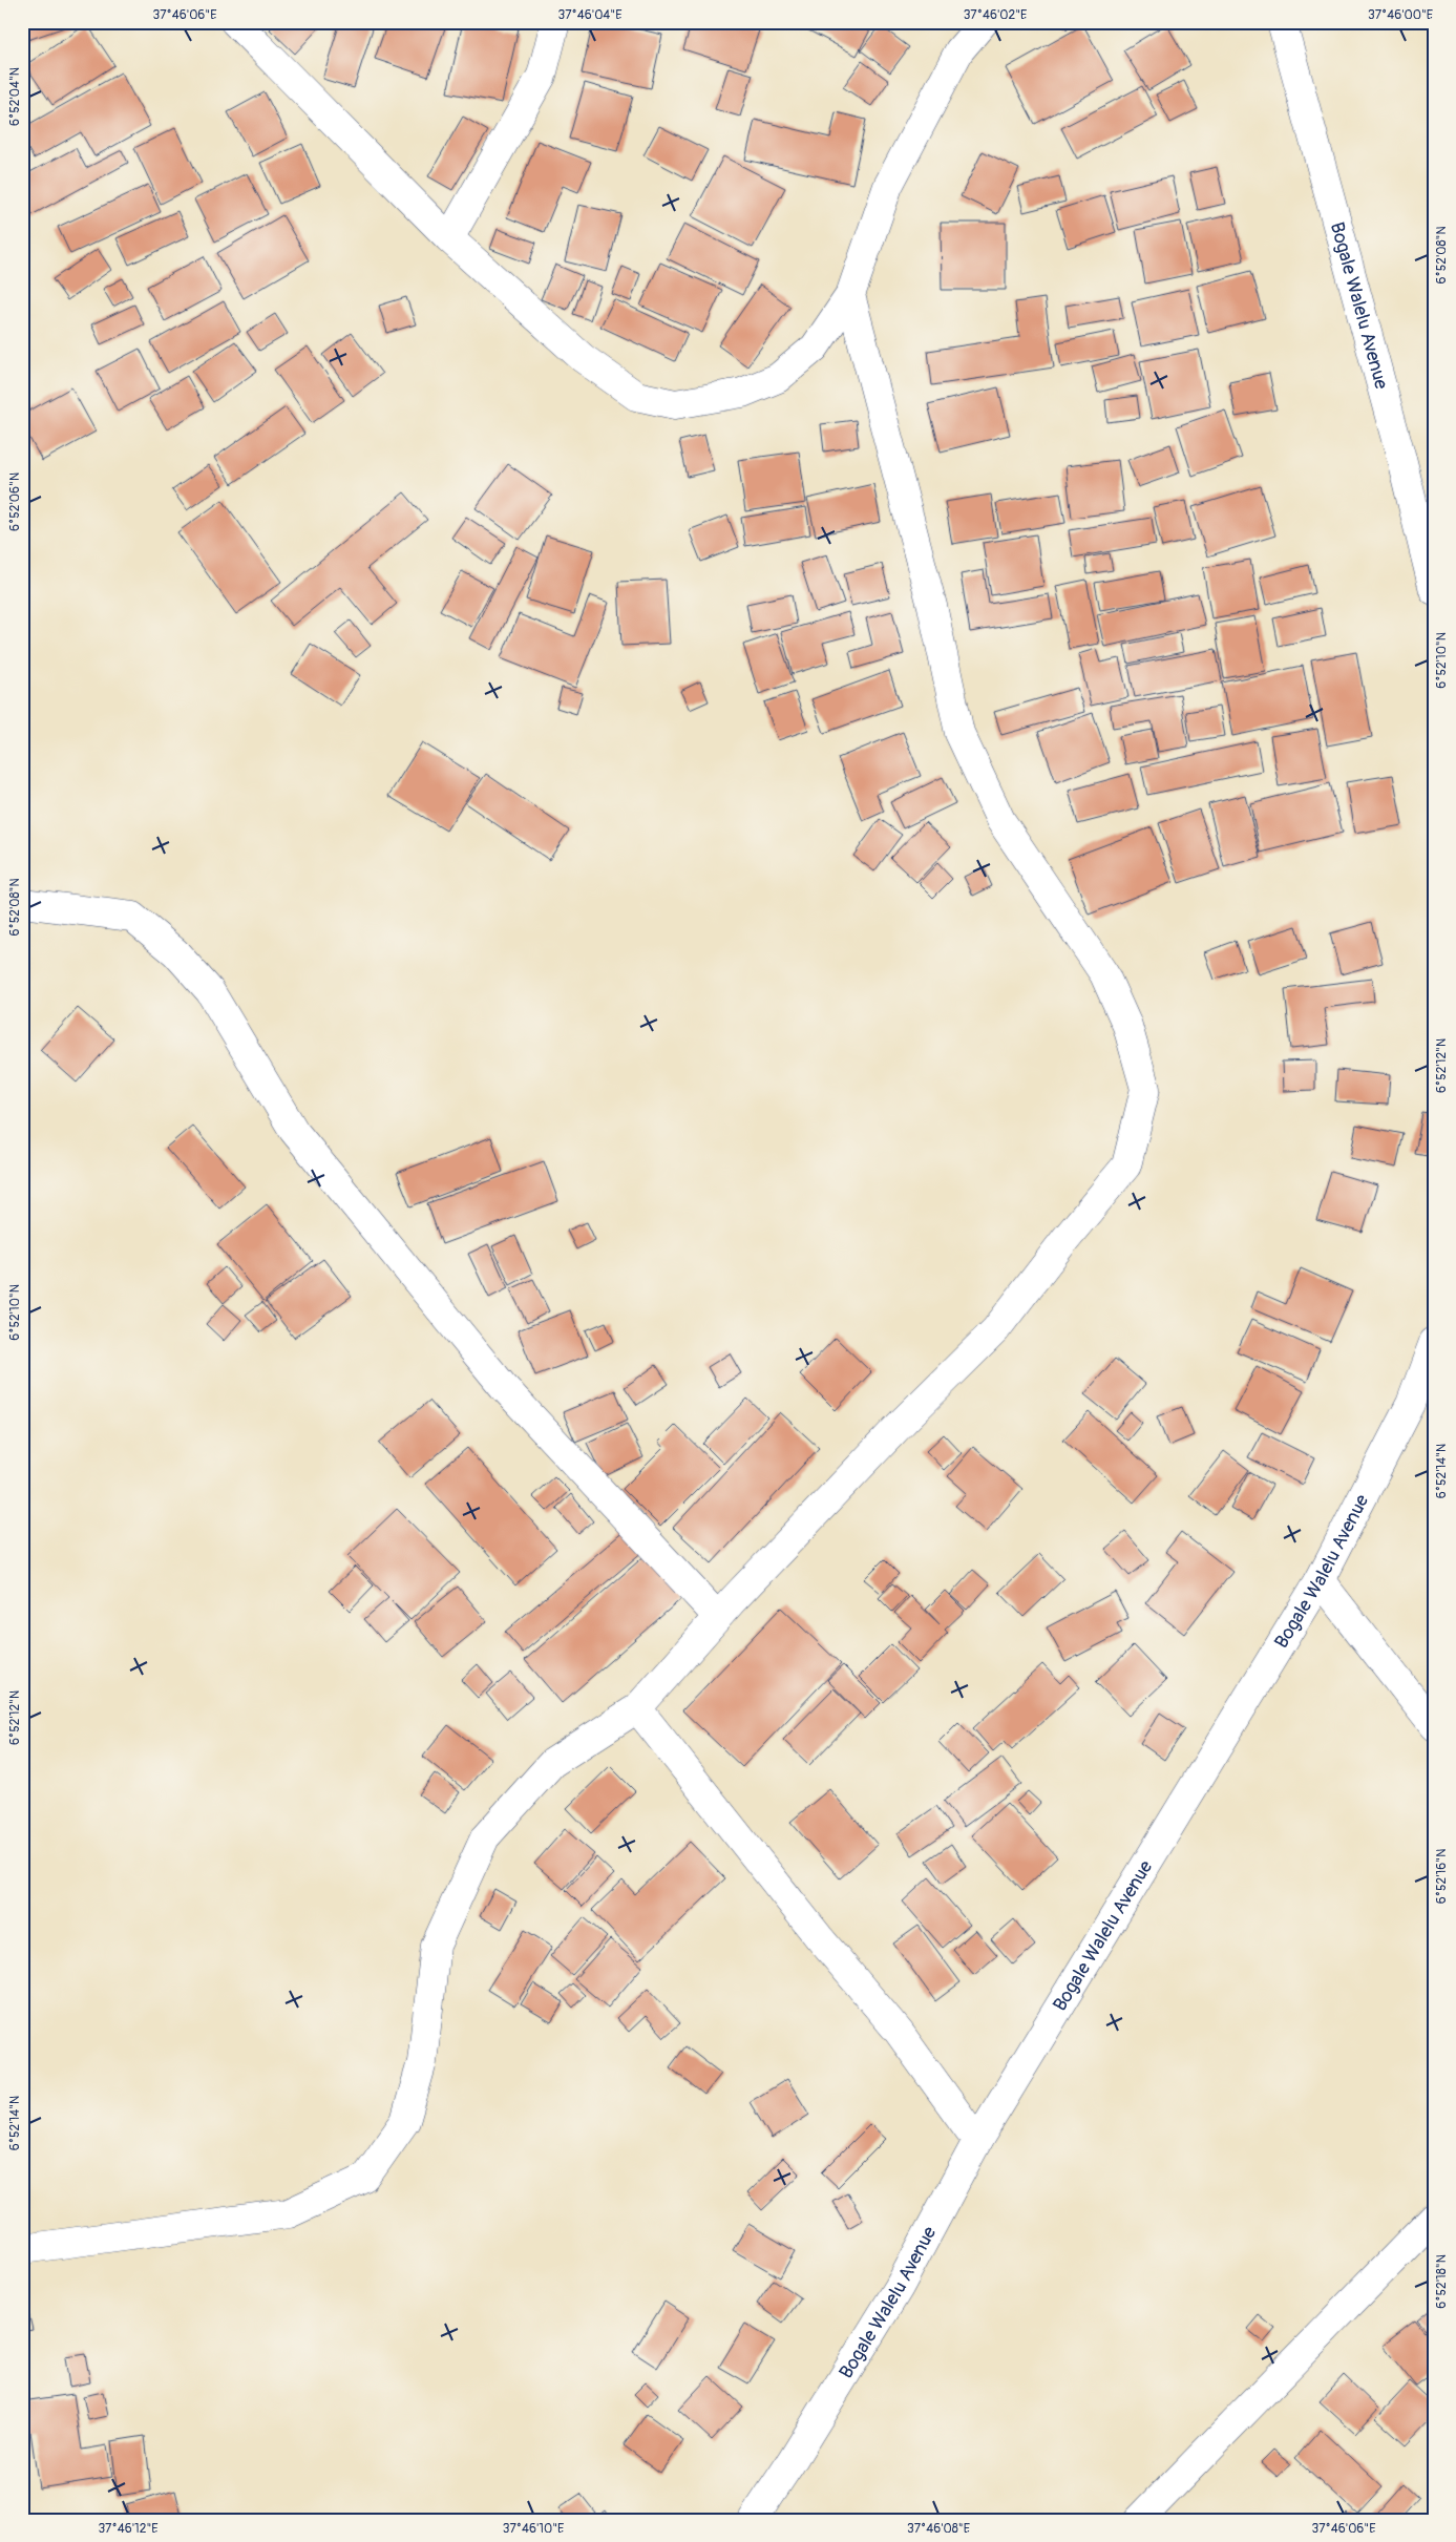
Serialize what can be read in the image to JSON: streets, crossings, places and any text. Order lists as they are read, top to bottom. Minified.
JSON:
{"streets":{"main road":["Bogale Walelu Avenue"]},"coordinates":["37°46'06\"E","37°46'04\"E","37°46'02\"E","37°46'00\"E","6°52'04\"N","6°52'08\"N","6°52'06\"N","6°52'10\"N","6°52'12\"N","6°52'14\"N","6°52'16\"N","6°52'18\"N","37°46'12\"E","37°46'10\"E","37°46'08\"E"]}
